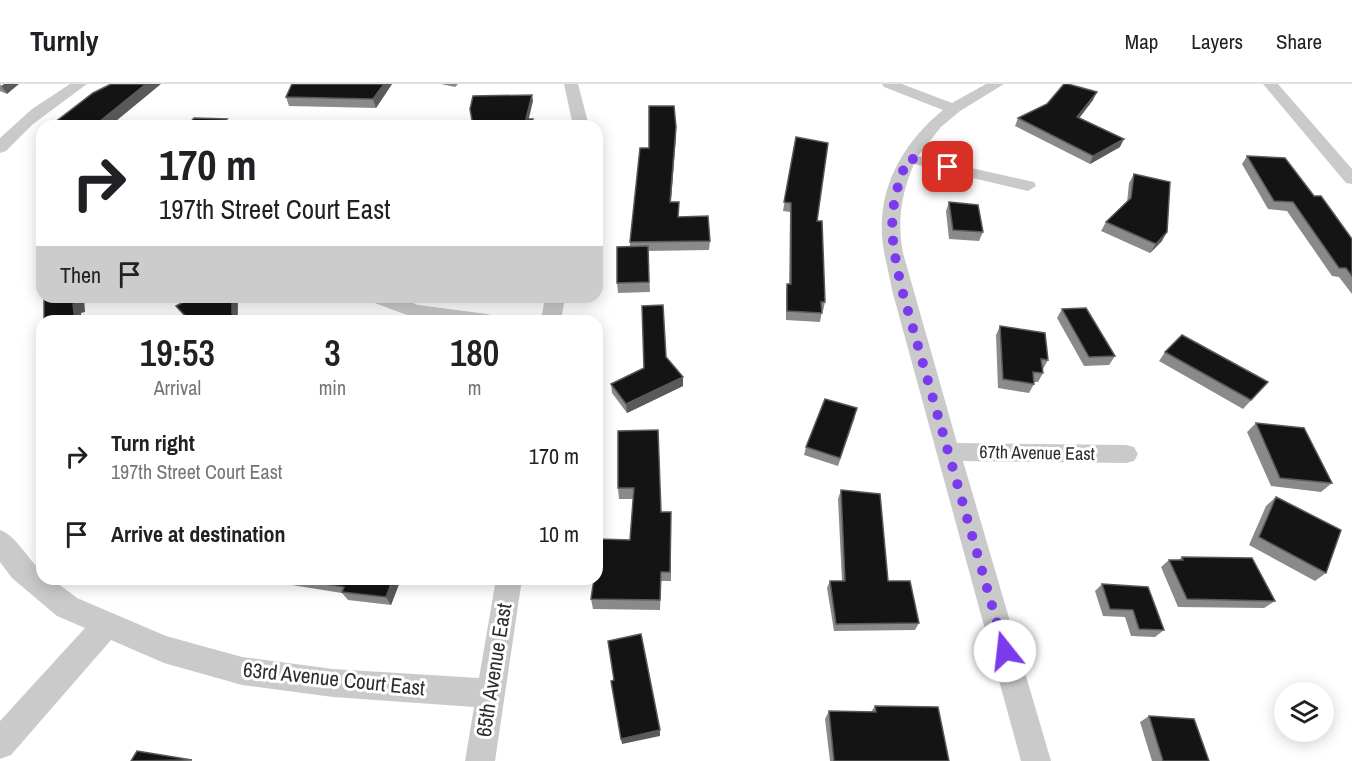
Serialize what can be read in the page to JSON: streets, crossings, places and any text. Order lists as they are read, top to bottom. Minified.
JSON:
{"streets":{"street":["67th Avenue East","65th Avenue East","63rd Avenue Court East"]},"crossings":[["65th Avenue East","63rd Avenue Court East"]],"page":{"header":"Turnly","nav":["Map","Layers","Share"],"turn":["170 m","197th Street Court East"],"then":"Then","eta":["19:53","Arrival","3","min","180","m"],"list":[{"name":"Turn right","note":"197th Street Court East","value":"170 m"},{"name":"Arrive at destination","value":"10 m"}]}}
